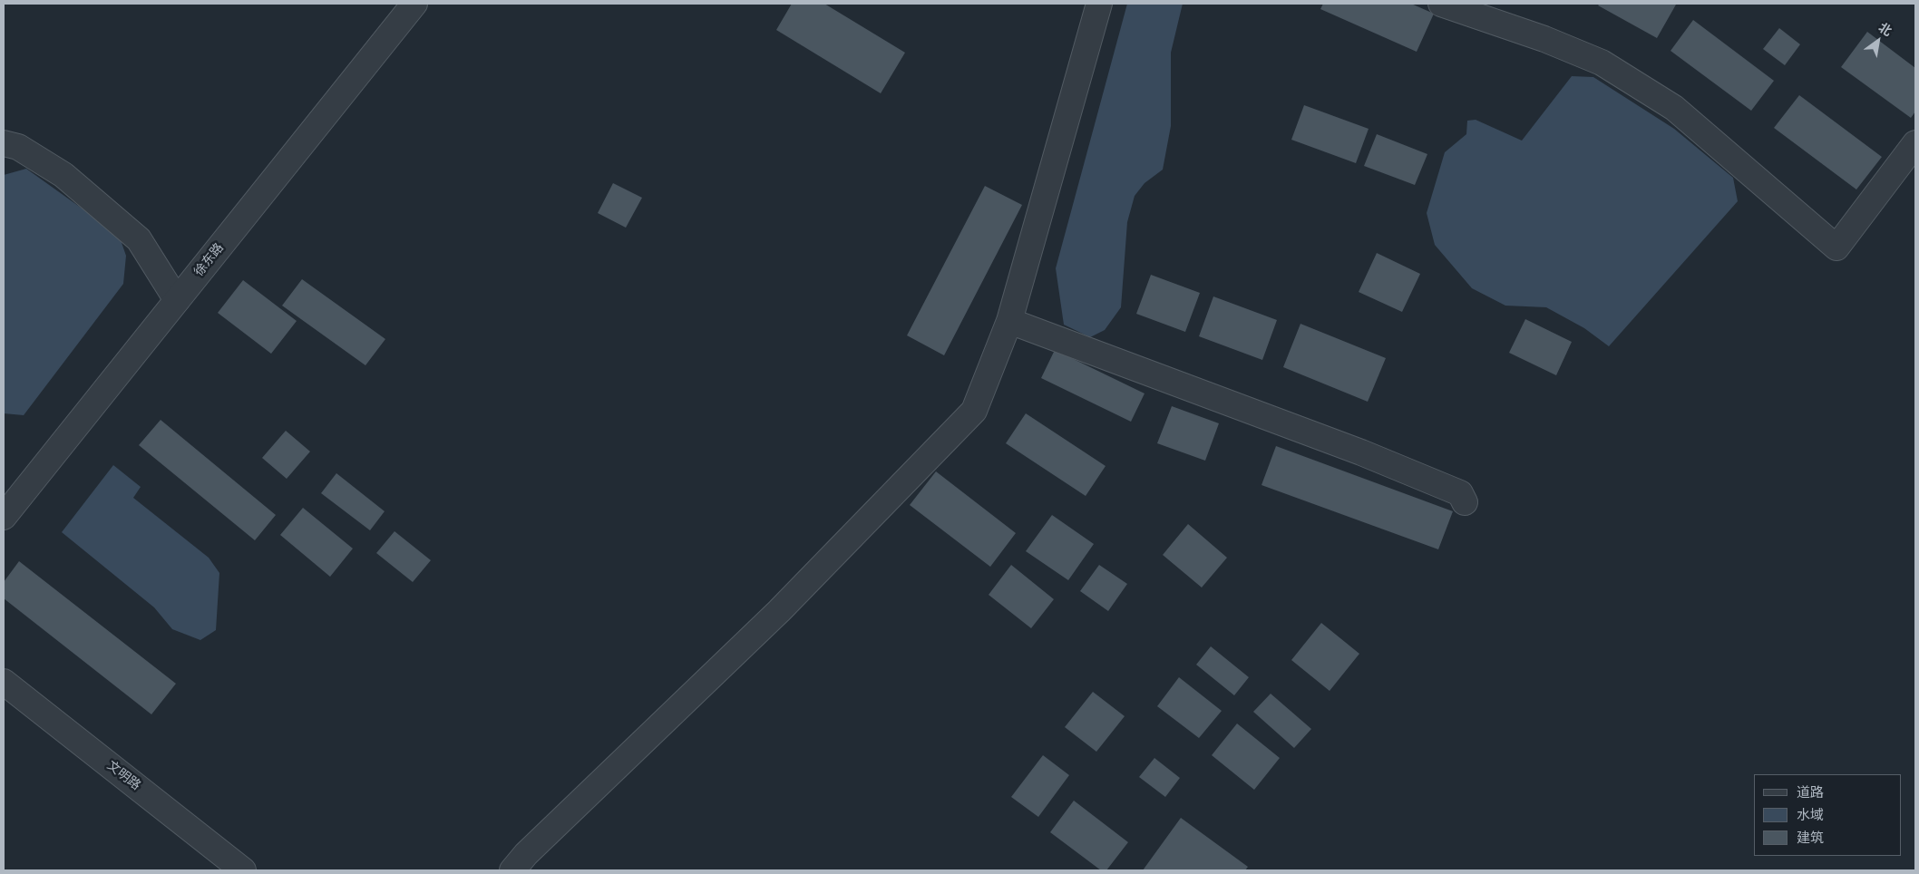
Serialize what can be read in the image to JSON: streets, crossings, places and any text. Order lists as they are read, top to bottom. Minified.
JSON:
{"streets":{"street":["徐东路","文明路"]},"legend":["道路","水域","建筑"],"north":"top right"}
